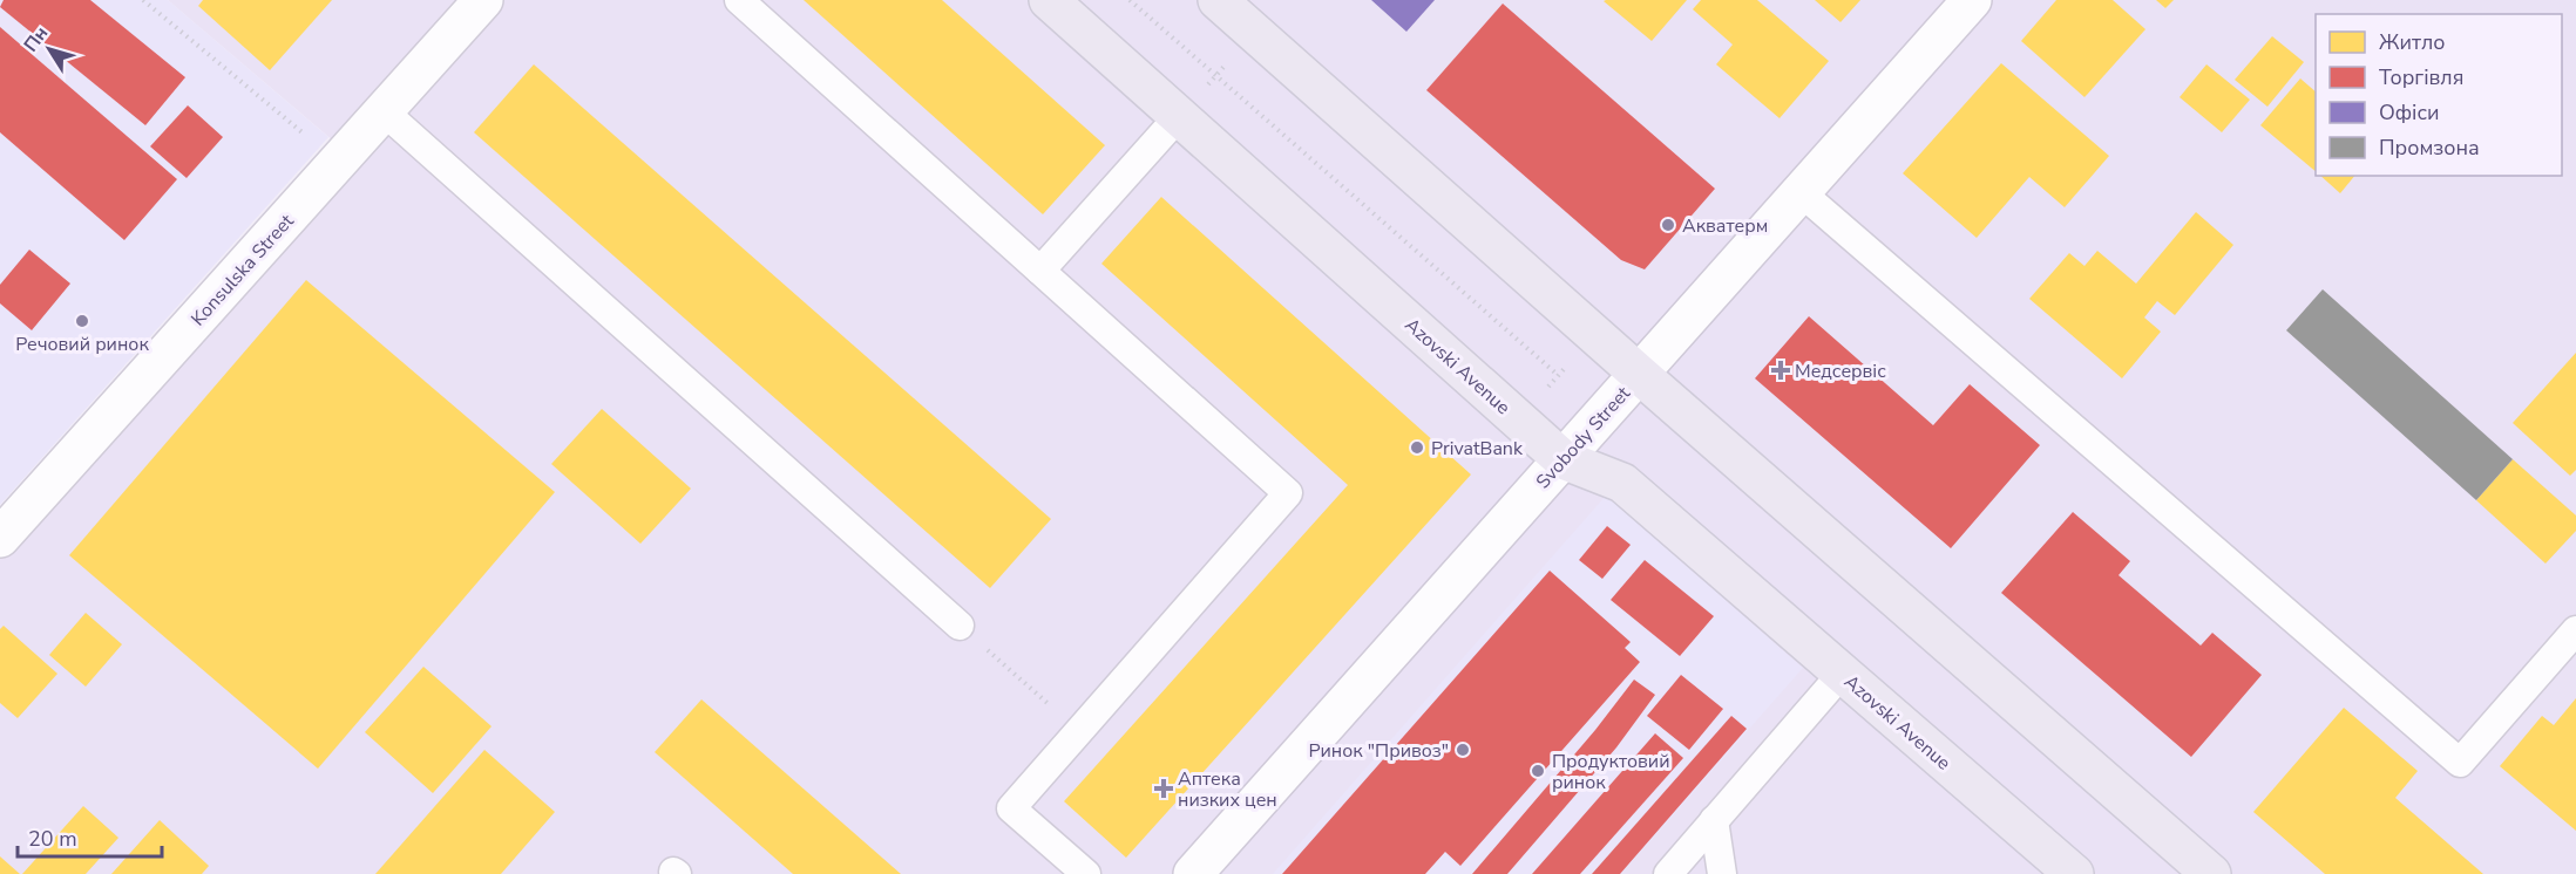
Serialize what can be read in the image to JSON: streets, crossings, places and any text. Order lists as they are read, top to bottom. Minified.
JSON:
{"streets":{"main road":["Konsulska Street","Azovski Avenue","Svobody Street"]},"crossings":[["Azovski Avenue","Svobody Street"]],"places":{"other":["Акватерм","Речовий ринок","PrivatBank","Ринок \"Привоз\"","Продуктовий ринок"],"health":["Медсервіс","Аптека низких цен"]},"legend":["Житло","Торгівля","Офіси","Промзона"],"scale_bar":"20 m","north":"top left"}
